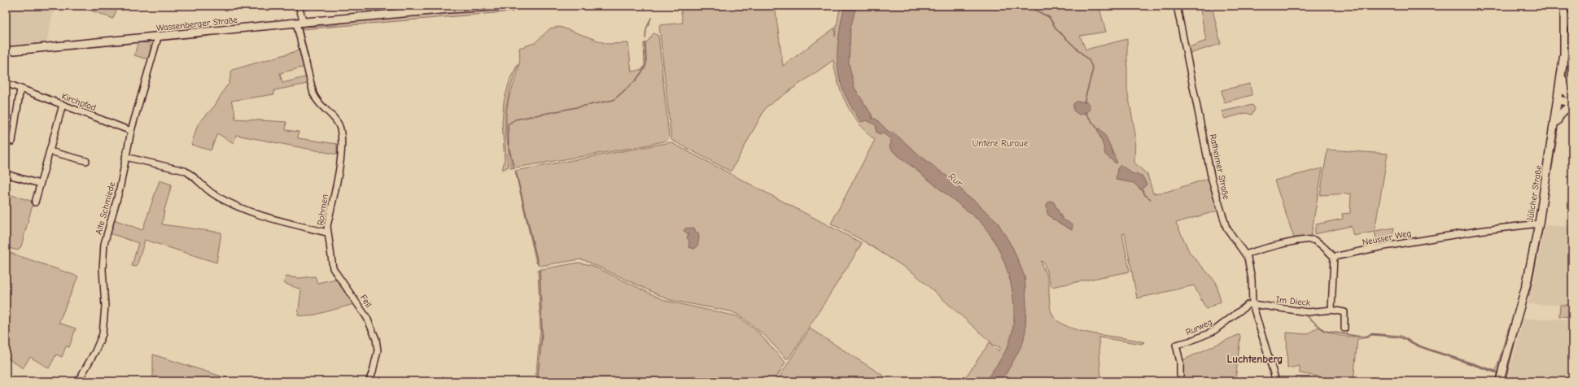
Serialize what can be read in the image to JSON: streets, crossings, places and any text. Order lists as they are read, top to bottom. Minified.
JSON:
{"streets":{"main road":["Wassenberger Straße","Jülicher Straße"],"street":["Kirchpfad","Ratheimer Straße","Alte Schmiede","Rohmen","Neusser Weg","Fell","Im Dieck","Rurweg"]},"crossings":[["Wassenberger Straße","Alte Schmiede"],["Wassenberger Straße","Rohmen"],["Kirchpfad","Alte Schmiede"],["Ratheimer Straße","Im Dieck"],["Ratheimer Straße","Rurweg"],["Jülicher Straße","Neusser Weg"],["Alte Schmiede","Rohmen"],["Rohmen","Fell"],["Im Dieck","Rurweg"]],"districts":["Luchtenberg"],"water":["Rur"],"parks":["Untere Ruraue"]}
